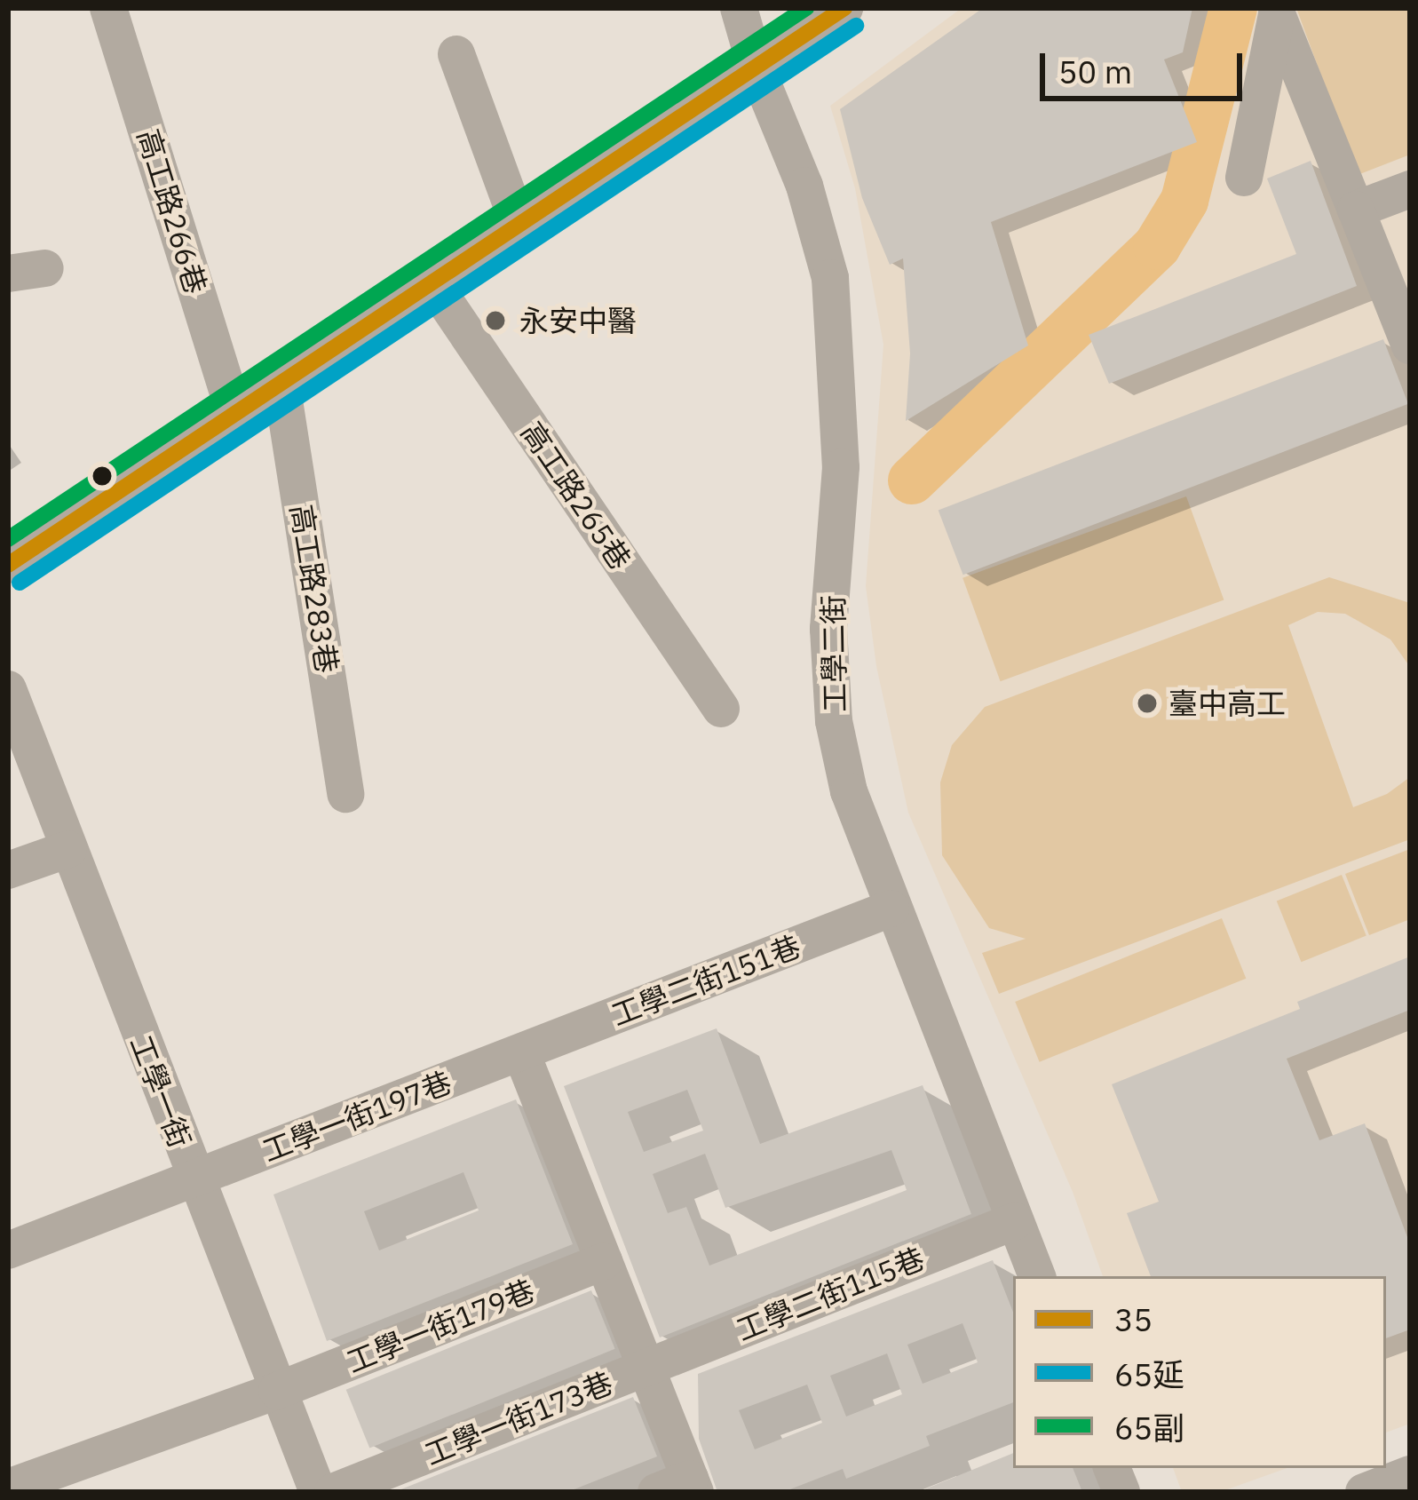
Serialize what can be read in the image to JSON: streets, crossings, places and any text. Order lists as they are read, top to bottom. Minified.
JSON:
{"streets":{"street":["高工路266巷","高工路265巷","高工路283巷","工學二街","工學二街151巷","工學一街","工學一街197巷","工學二街115巷","工學一街179巷","工學一街173巷"]},"crossings":[["工學二街","工學二街151巷"],["工學二街","工學二街115巷"],["工學二街151巷","工學一街197巷"],["工學一街","工學一街197巷"],["工學一街","工學一街179巷"],["工學二街115巷","工學一街173巷"]],"places":["永安中醫","臺中高工"],"lines":["transit line 35","transit line 65副","transit line 65延"],"legend":["35","65延","65副"],"scale_bar":"50 m"}
